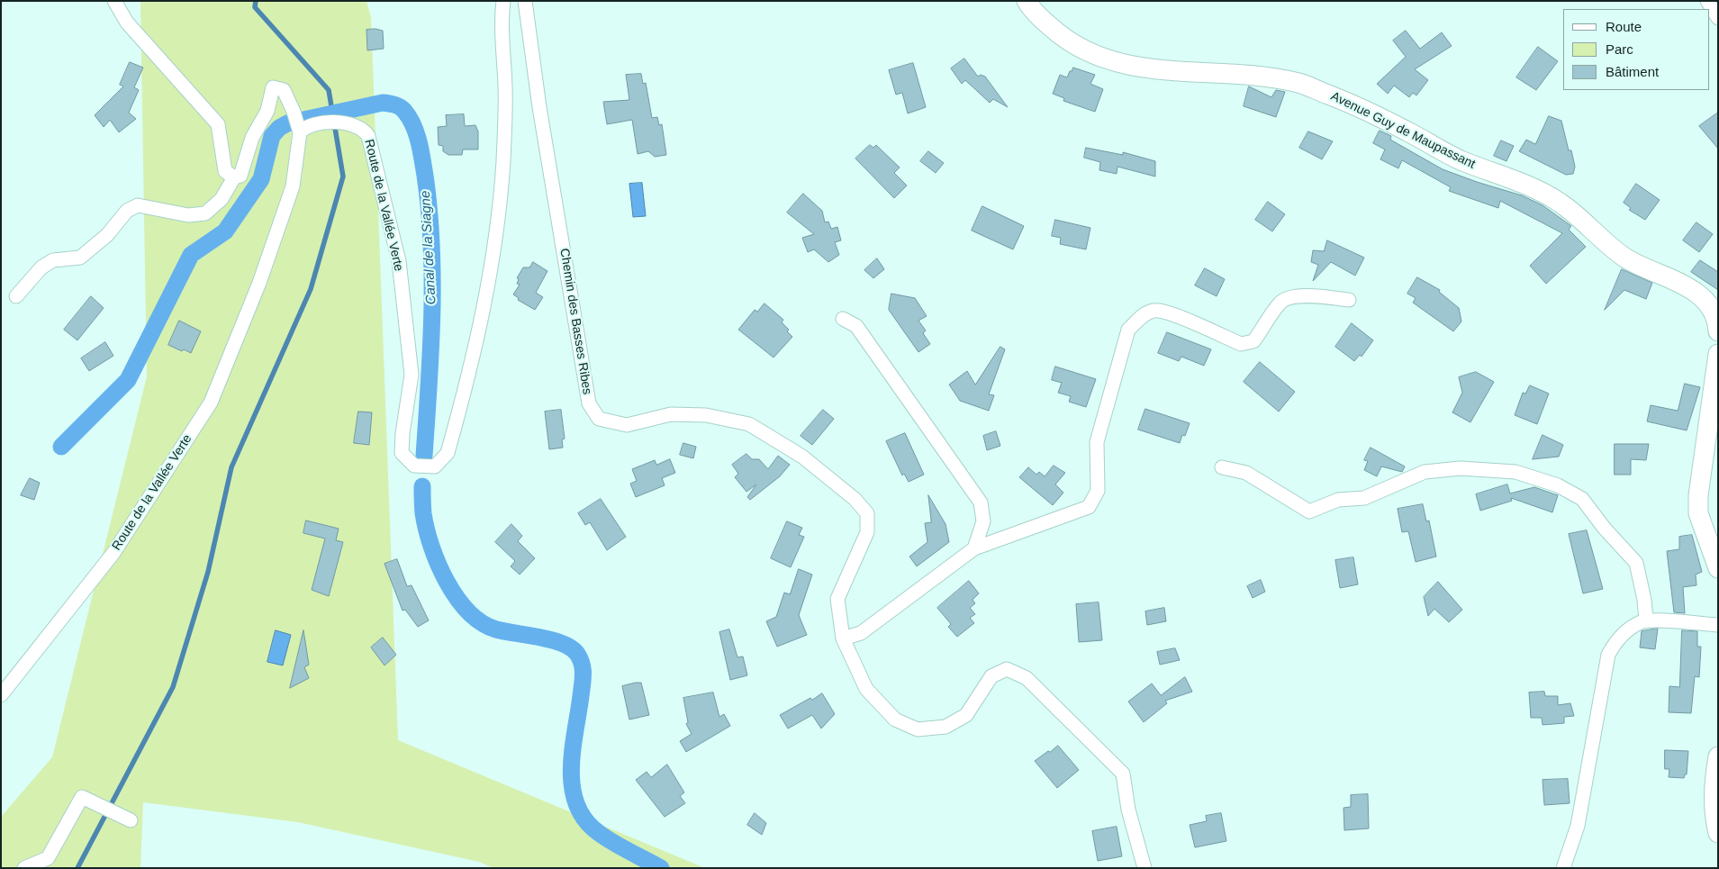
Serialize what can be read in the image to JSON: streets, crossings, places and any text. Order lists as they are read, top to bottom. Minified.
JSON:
{"streets":{"main road":["Avenue Guy de Maupassant"],"street":["Route de la Vallée Verte","Chemin des Basses Ribes"]},"water":["Canal de la Siagne"],"legend":["Route","Parc","Bâtiment"]}
